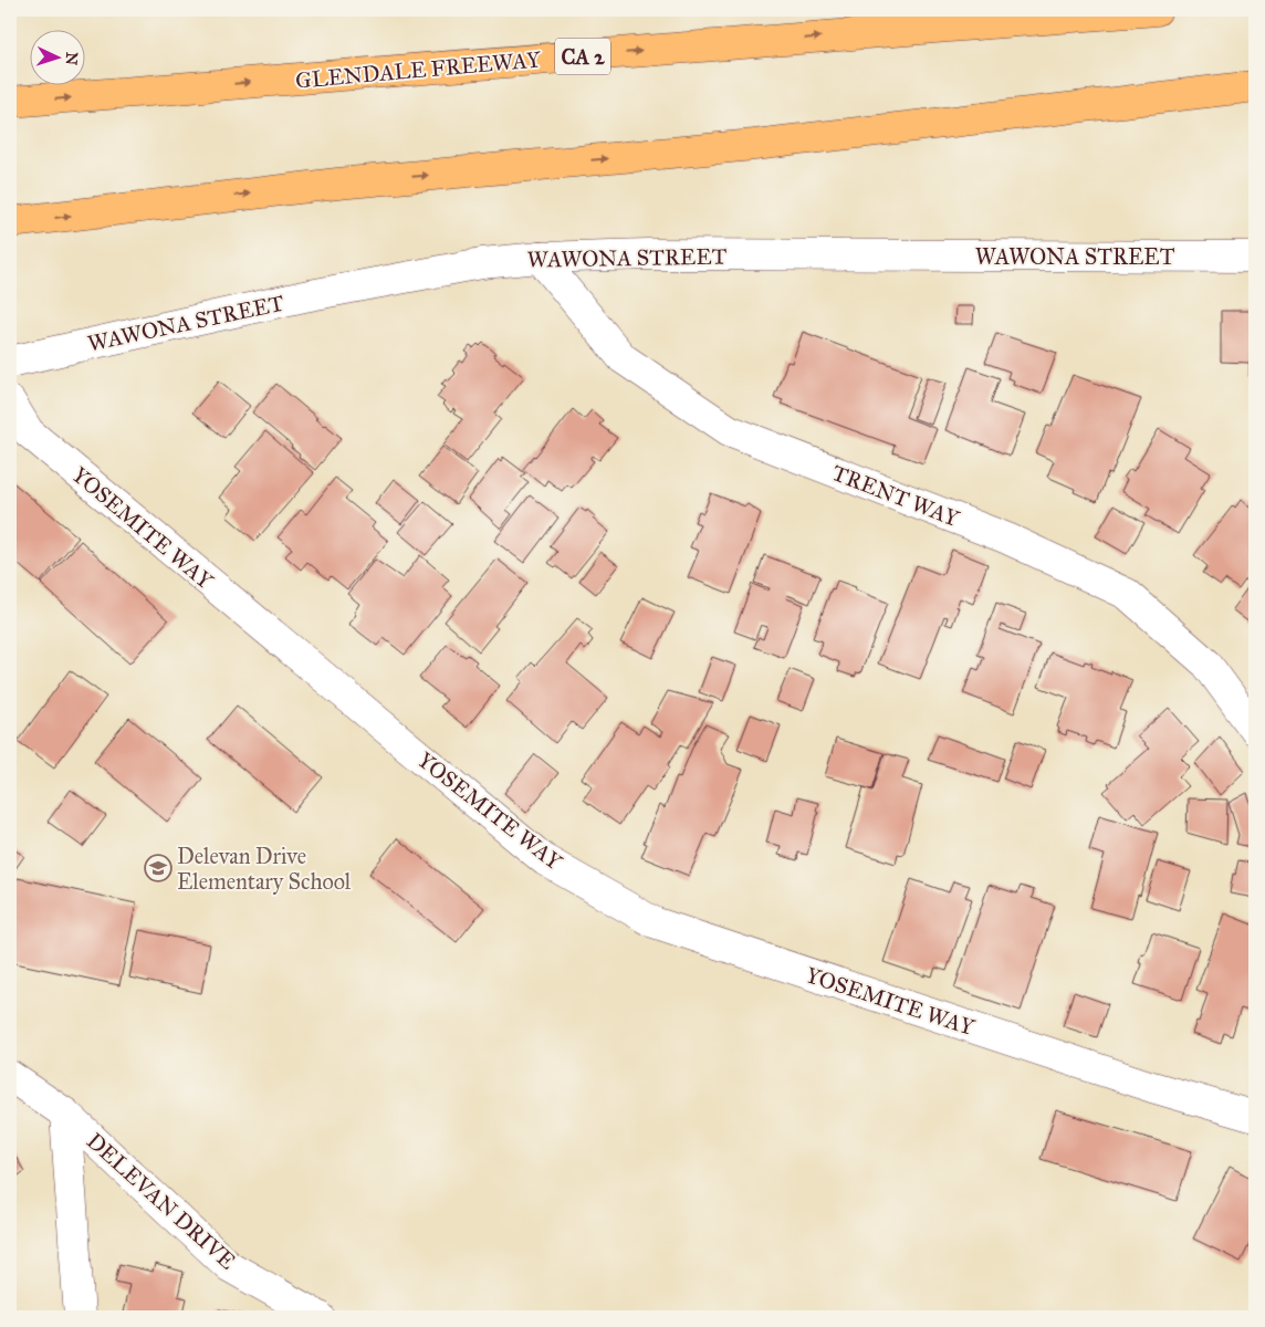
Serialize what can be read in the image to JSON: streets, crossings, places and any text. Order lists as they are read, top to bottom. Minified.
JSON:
{"streets":{"highway":["CA 2","GLENDALE FREEWAY"],"street":["WAWONA STREET","TRENT WAY","YOSEMITE WAY","DELEVAN DRIVE"]},"crossings":[["WAWONA STREET","TRENT WAY"]],"places":{"school or university":["Delevan Drive Elementary School"]},"north":"right"}
